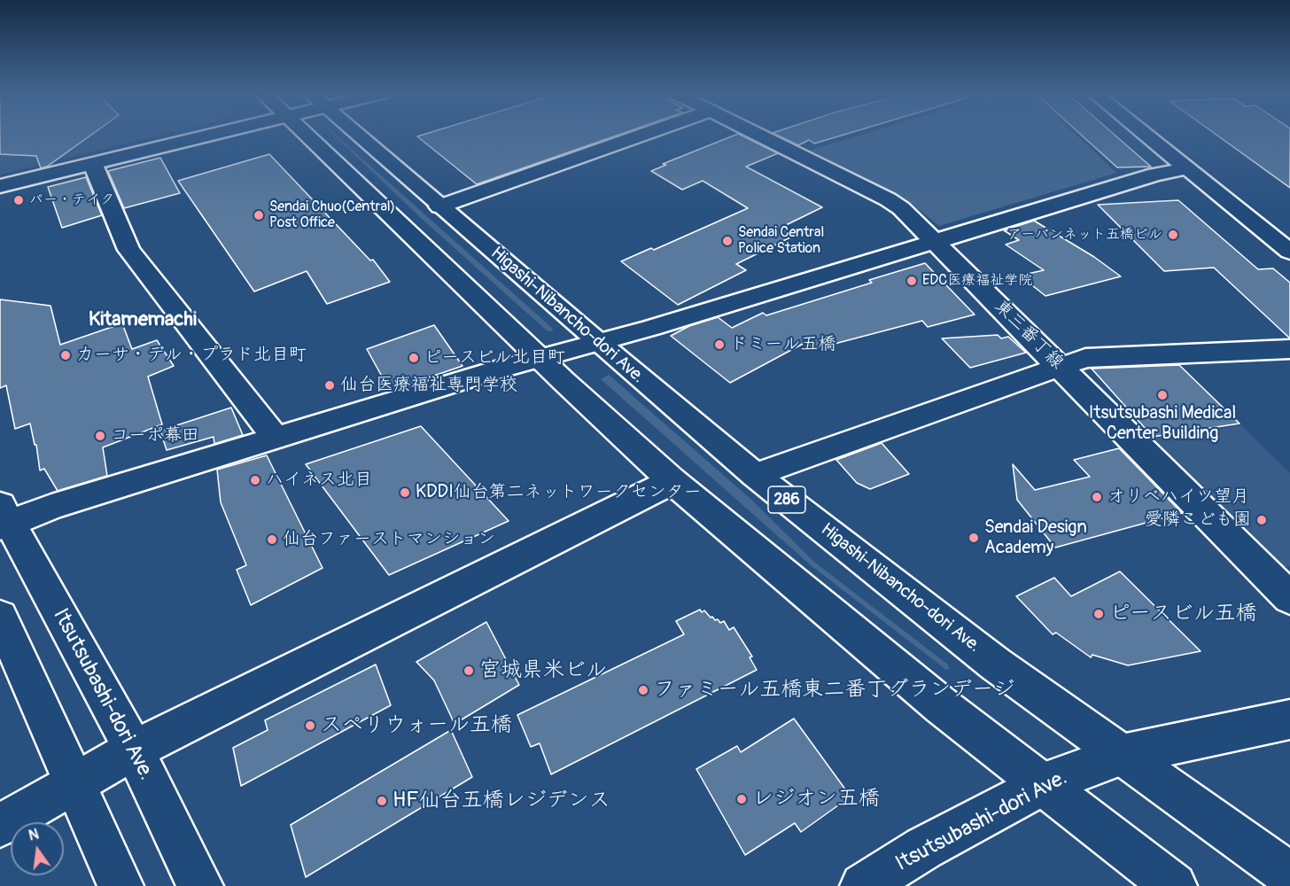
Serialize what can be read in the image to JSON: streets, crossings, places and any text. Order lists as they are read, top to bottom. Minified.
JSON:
{"streets":{"main road":["Higashi-Nibancho-dori Ave.","東三番丁線","286","Itsutsubashi-dori Ave."]},"crossings":[["Higashi-Nibancho-dori Ave.","Itsutsubashi-dori Ave."]],"districts":["Kitamemachi"],"places":["パー・テイク","Sendai Chuo(Central) Post Office","アーバンネット五橋ビル","Sendai Central Police Station","EDC医療福祉学院","ドミール五橋","カーサ・デル・プラド北目町","ピースビル北目町","仙台医療福祉専門学校","Itsutsubashi Medical Center Building","コーポ幕田","ハイネス北目","KDDI仙台第二ネットワークセンター","オリベハイツ望月","愛隣こども園","Sendai Design Academy","仙台ファーストマンション","ピースビル五橋","宮城県米ビル","ファミール五橋東二番丁グランデージ","スペリウォール五橋","レジオン五橋","HF仙台五橋レジデンス"],"north":"top"}
